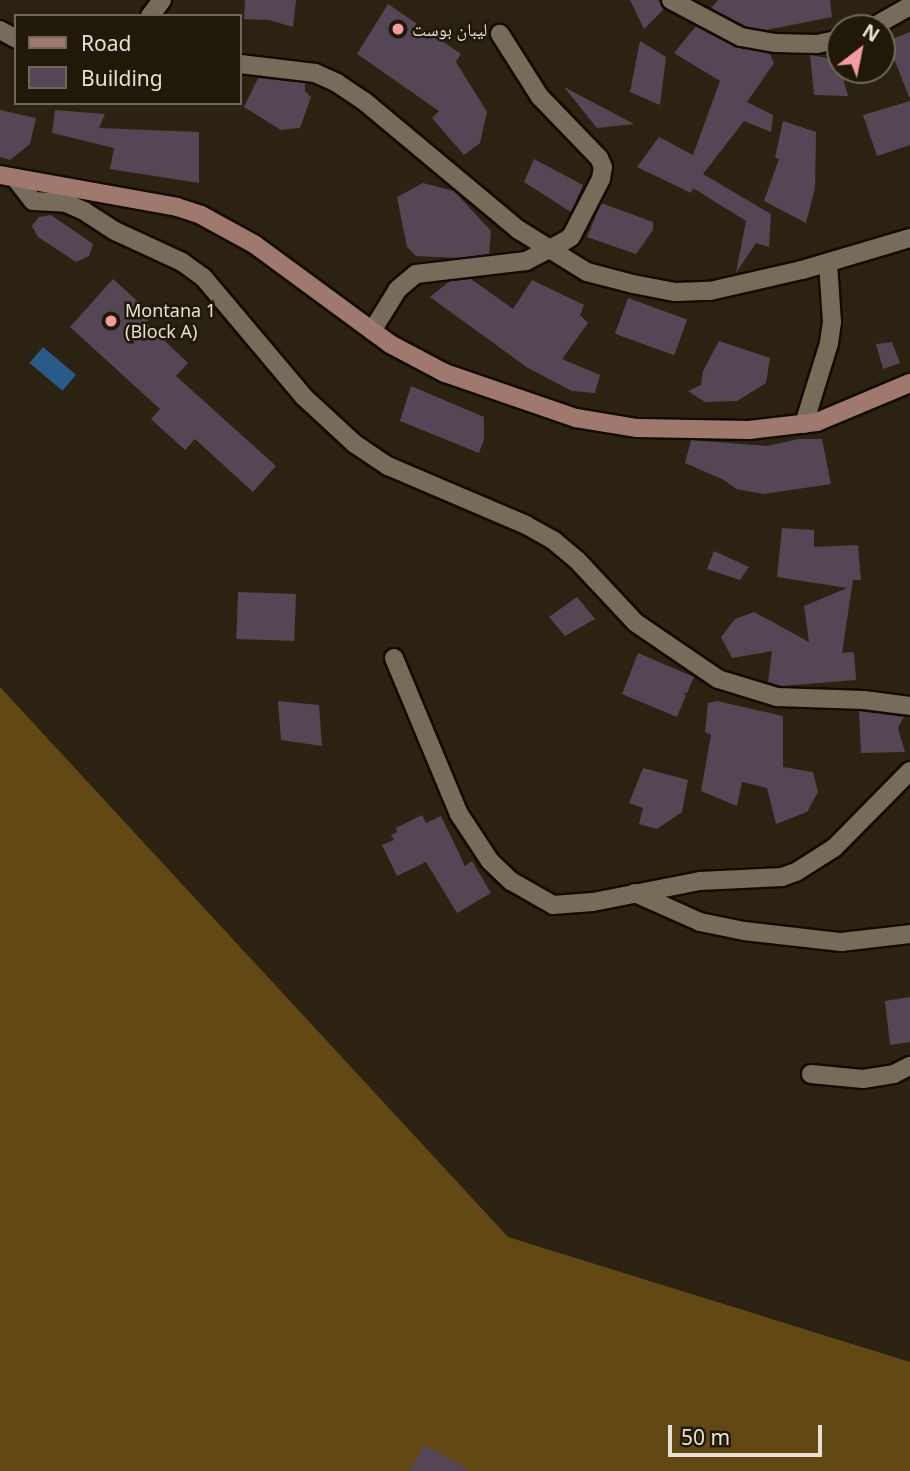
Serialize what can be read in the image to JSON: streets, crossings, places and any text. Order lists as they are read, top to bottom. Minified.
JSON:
{"places":["ليبان بوست","Montana 1 (Block A)"],"legend":["Road","Building"],"scale_bar":"50 m","north":"top right"}
